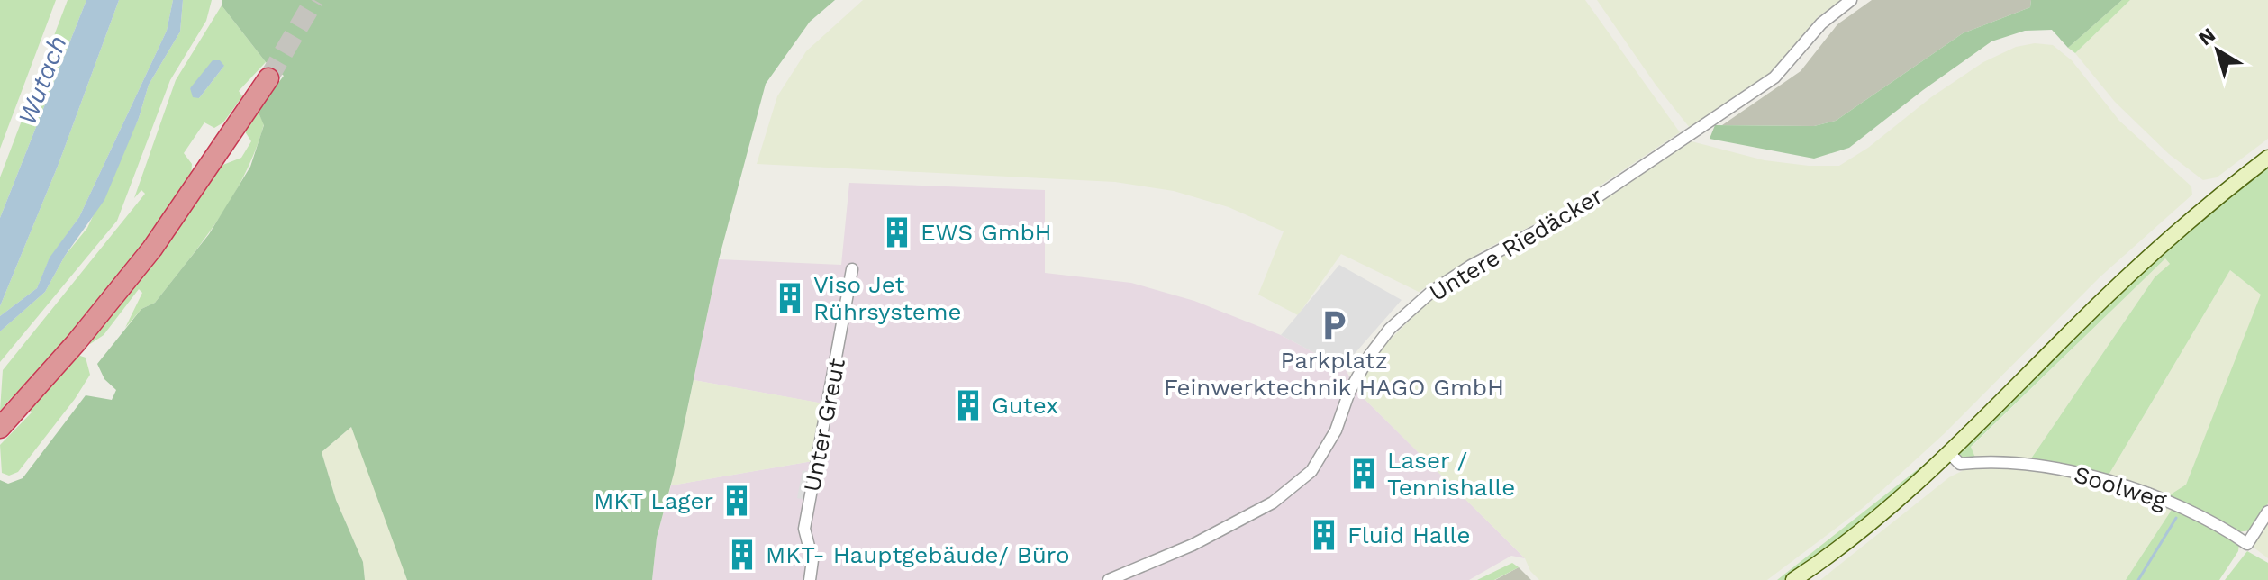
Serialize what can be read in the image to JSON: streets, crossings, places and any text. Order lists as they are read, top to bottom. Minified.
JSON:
{"streets":{"street":["Untere Riedäcker","Unter Greut","Soolweg"]},"water":["Wutach"],"places":{"building":["EWS GmbH","Viso Jet Rührsysteme","Gutex","Laser / Tennishalle","MKT Lager","Fluid Halle","MKT- Hauptgebäude/ Büro"],"parking":["Parkplatz Feinwerktechnik HAGO GmbH"]},"north":"top left"}
